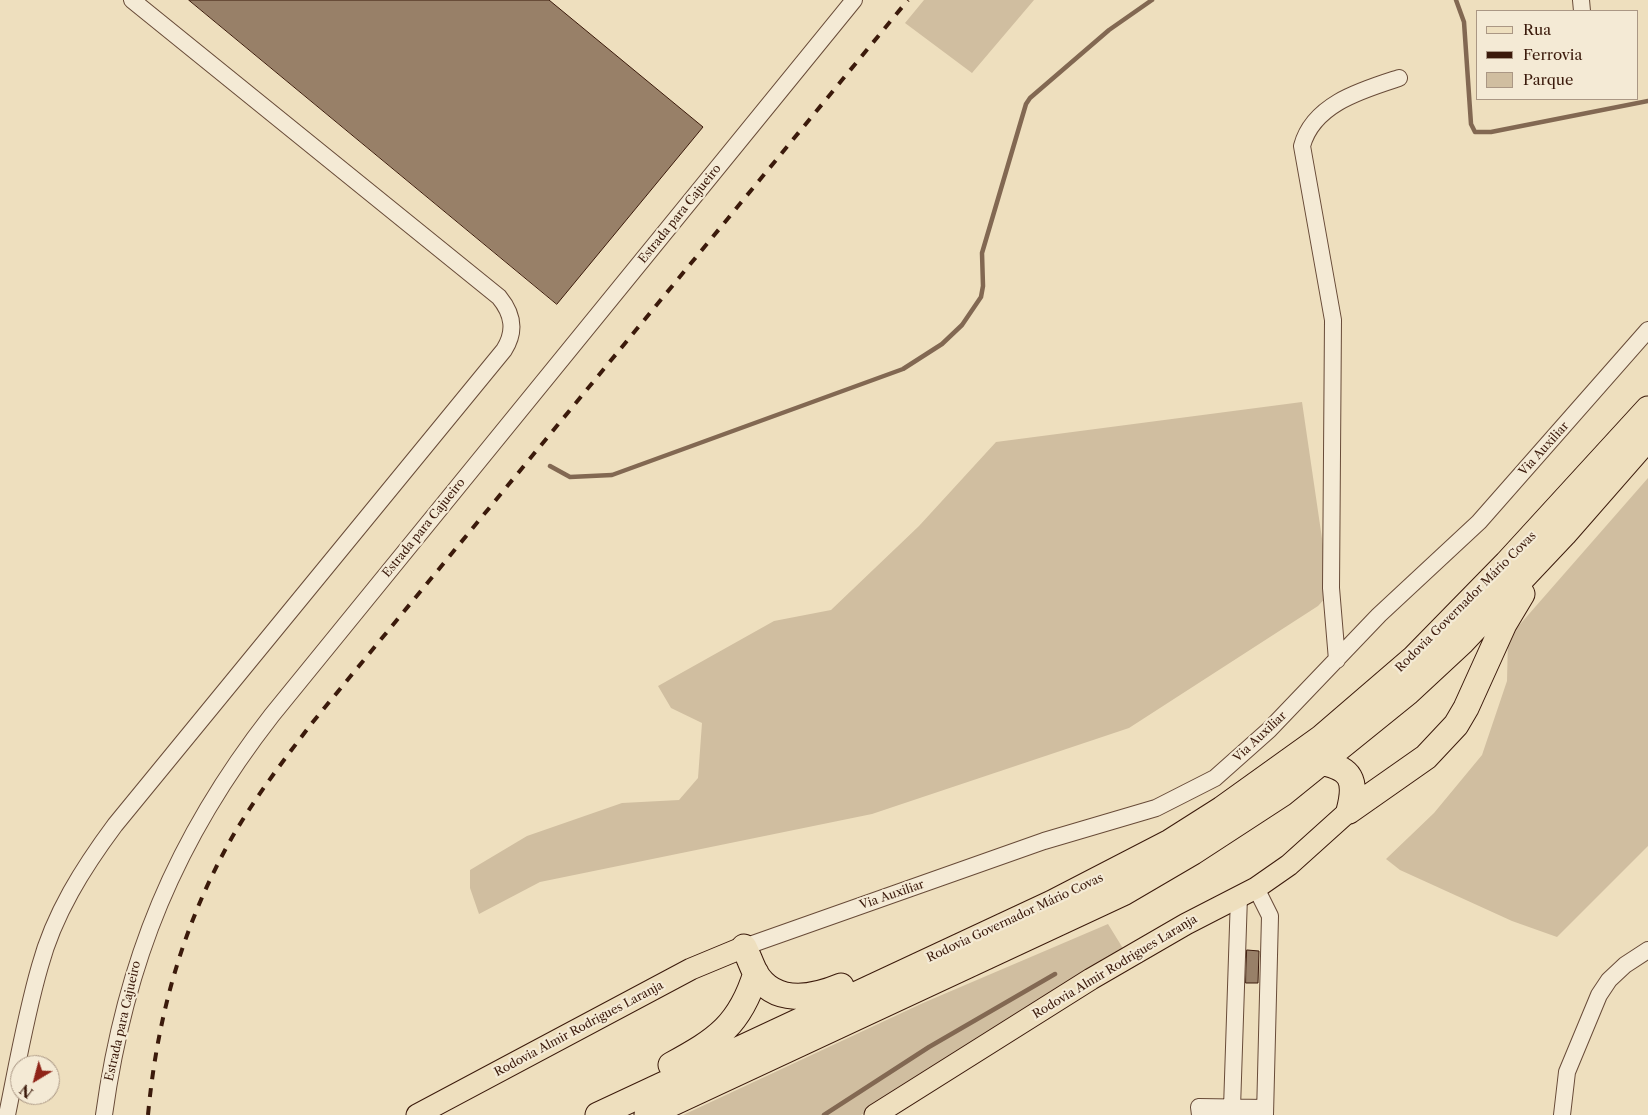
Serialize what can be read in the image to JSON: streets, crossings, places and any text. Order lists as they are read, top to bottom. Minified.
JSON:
{"streets":{"highway":["Rodovia Governador Mário Covas"],"main road":["Rodovia Almir Rodrigues Laranja"],"street":["Estrada para Cajueiro","Via Auxiliar"]},"crossings":[["Via Auxiliar","Rodovia Almir Rodrigues Laranja"]],"legend":["Rua","Ferrovia","Parque"],"north":"bottom left"}
